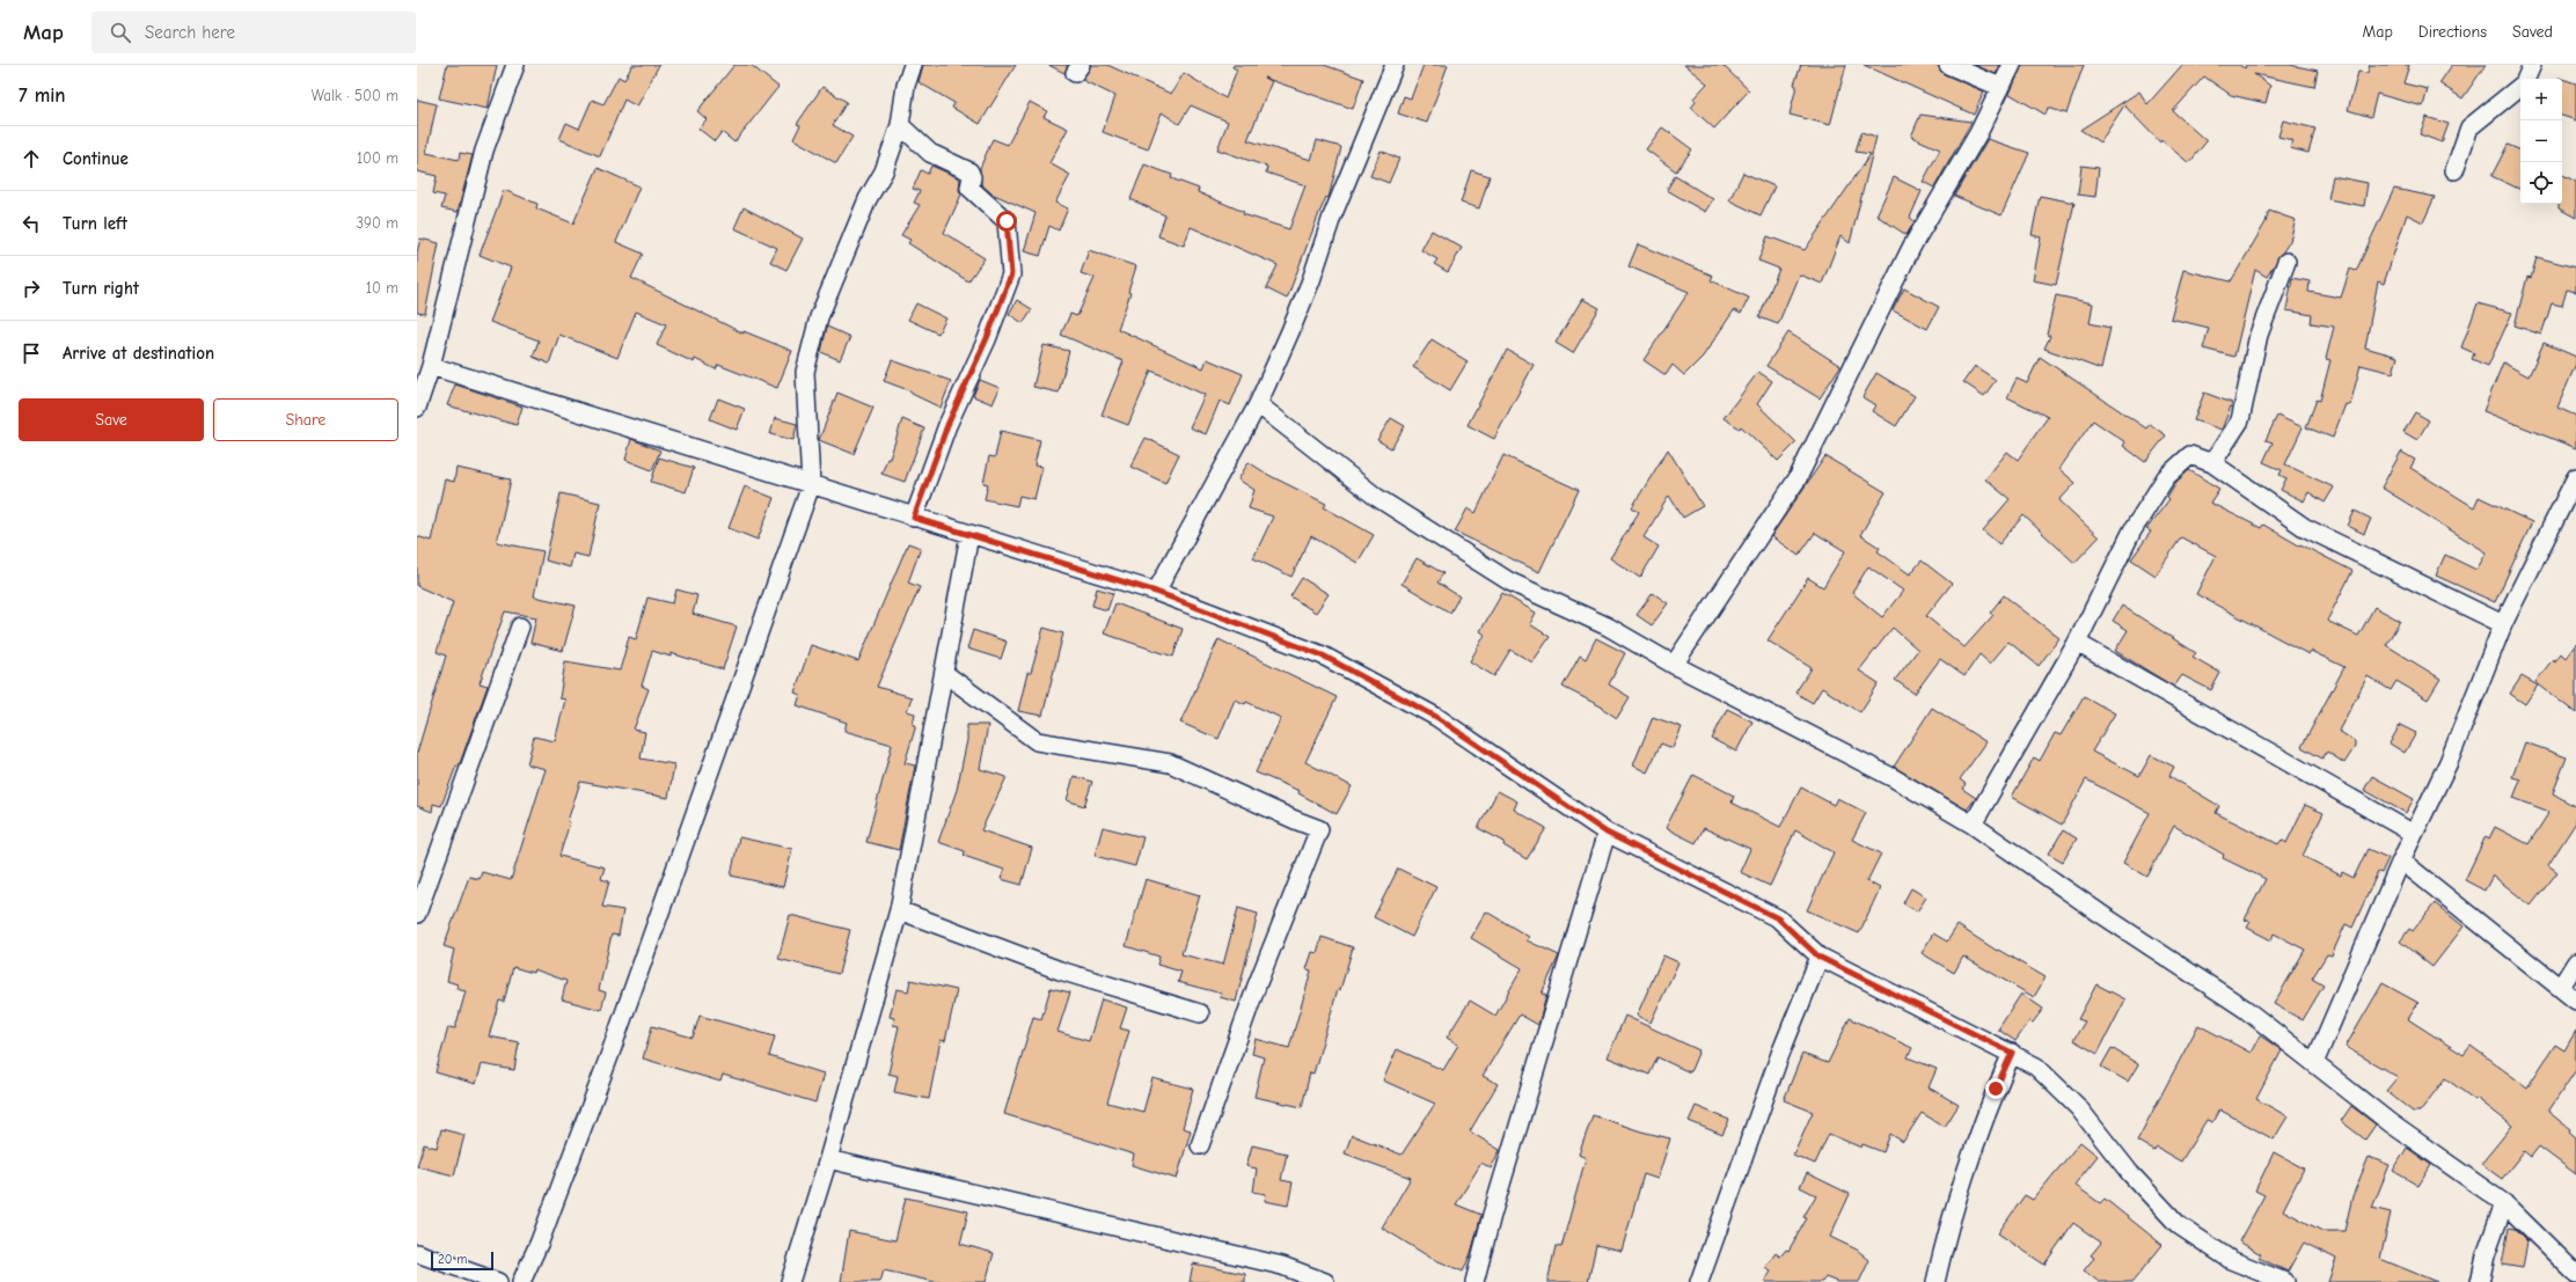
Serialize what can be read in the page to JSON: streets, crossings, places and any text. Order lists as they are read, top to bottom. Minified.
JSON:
{"scale_bar":"20 m","page":{"header":"Map","search":"Search here","nav":["Map","Directions","Saved"],"heading":["7 min","Walk · 500 m"],"map_buttons":["+","−"],"list":[["Continue","100 m"],["Turn left","390 m"],["Turn right","10 m"],"Arrive at destination"],"buttons":["Save","Share"],"scale":"20 m"}}
